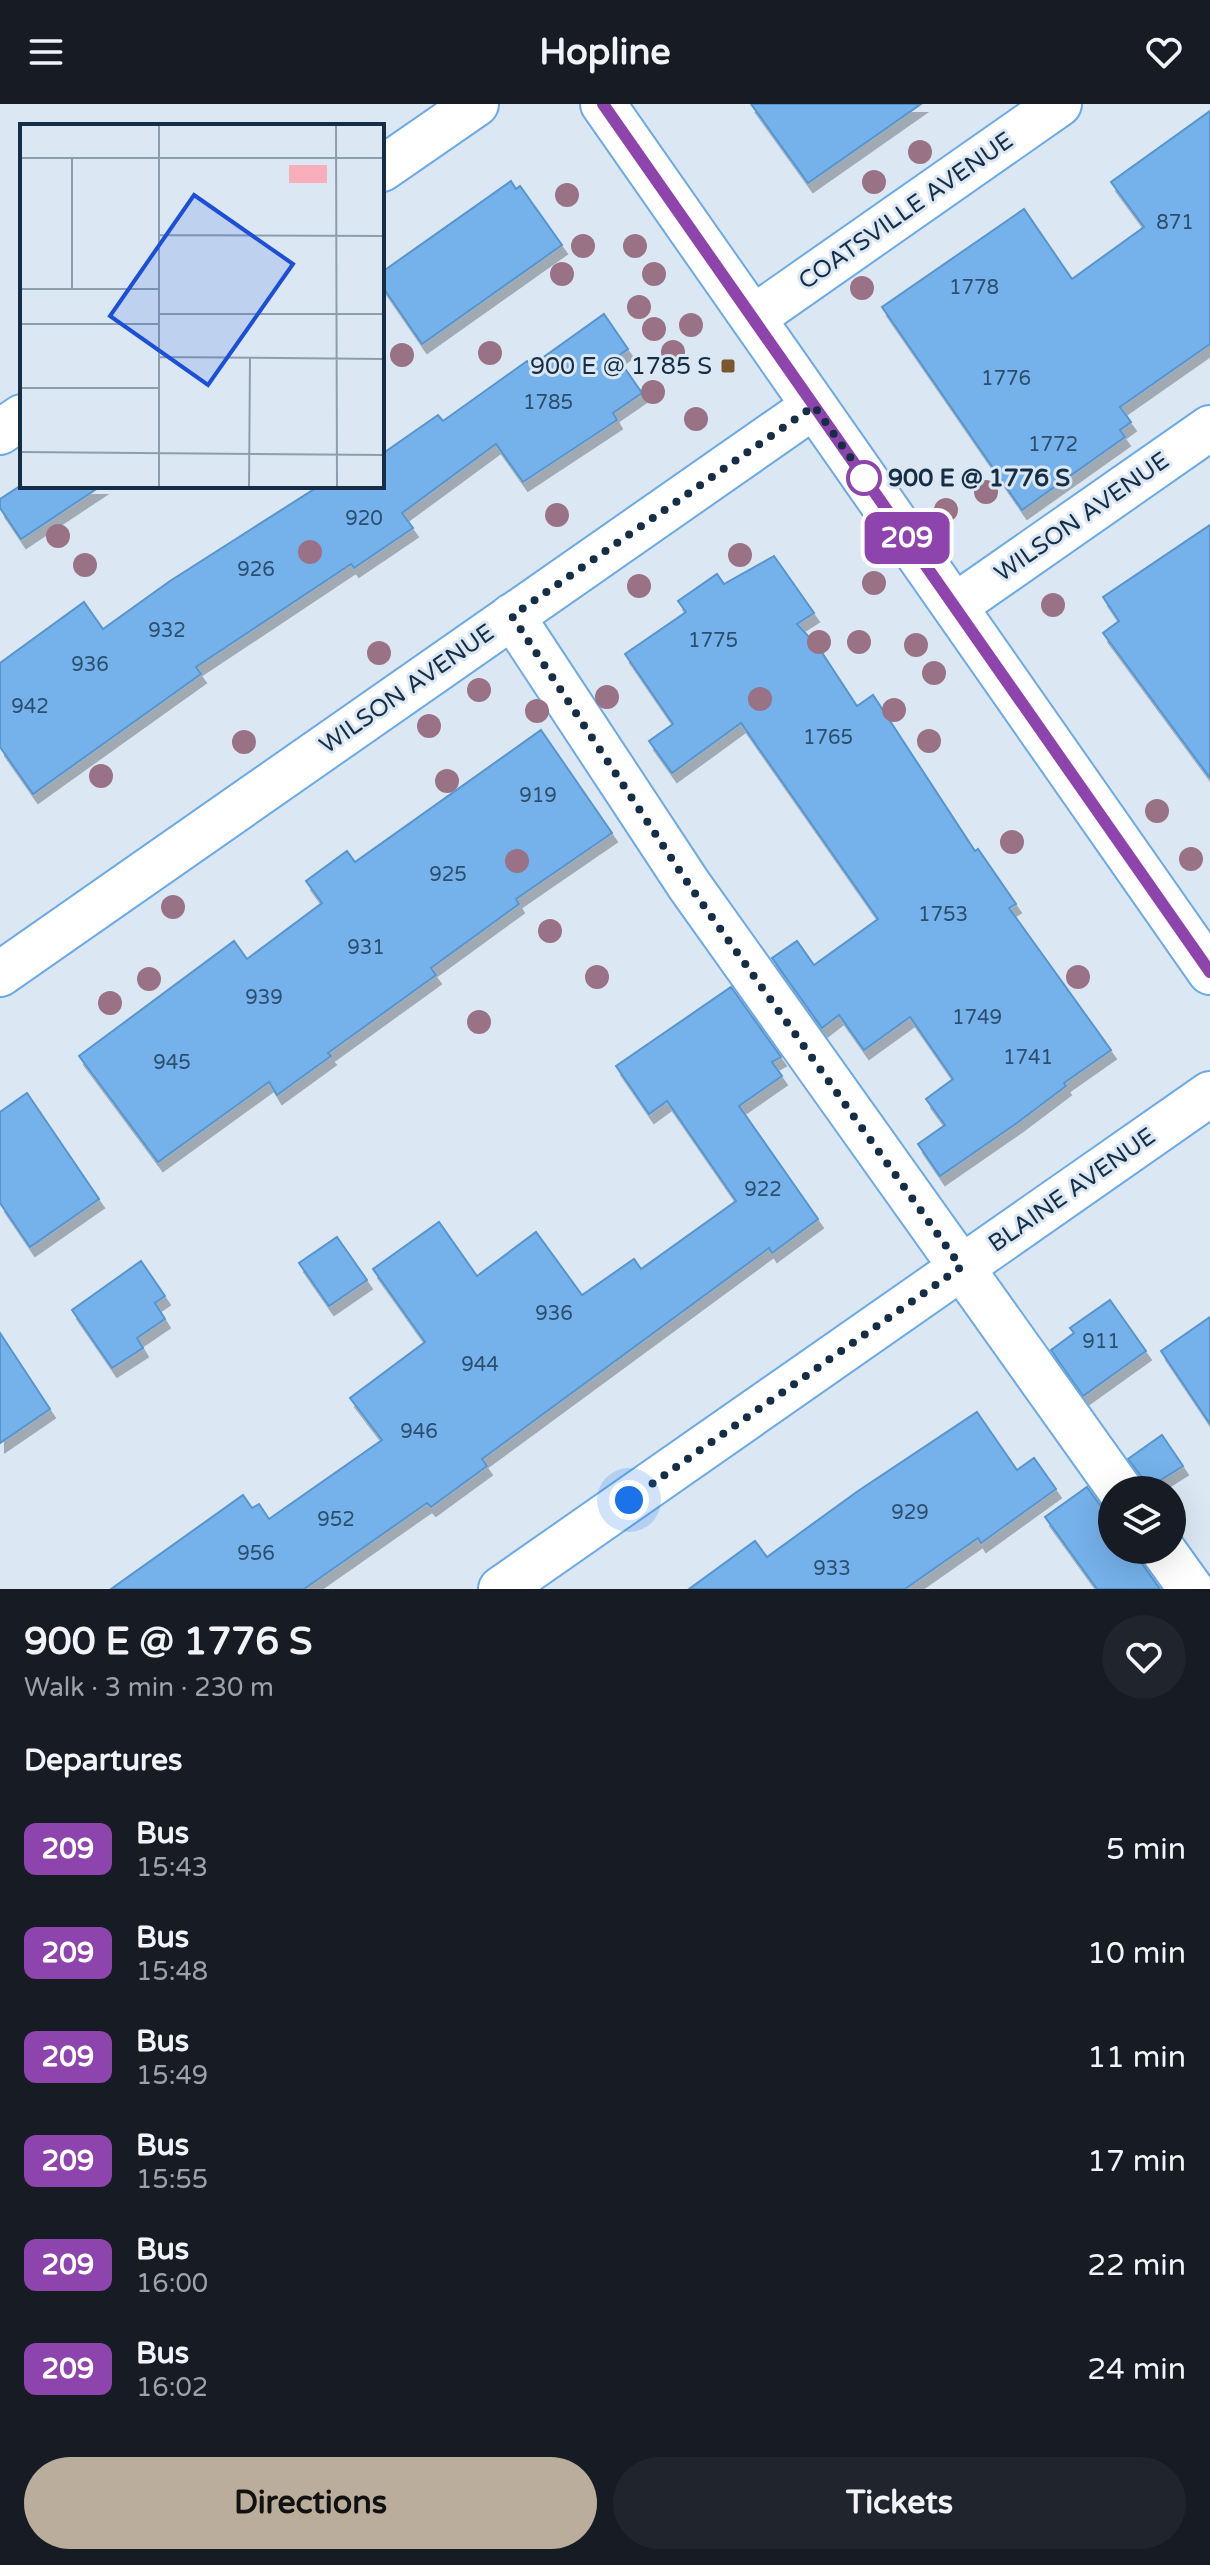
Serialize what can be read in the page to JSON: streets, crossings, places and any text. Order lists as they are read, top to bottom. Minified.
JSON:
{"streets":{"street":["COATSVILLE AVENUE","WILSON AVENUE","BLAINE AVENUE"]},"places":{"transit":["900 E @ 1785 S"],"other":["900 E @ 1776 S"]},"lines":["bus line 209"],"house_numbers":["871","1778","1776","1785","1772","920","926","932","1775","936","942","1765","919","925","1753","931","939","1749","1741","945","922","936","911","944","946","929","952","956","933"],"page":{"header":"Hopline","on_map":"209","heading":[["900 E @ 1776 S","Walk · 3 min · 230 m"],"Departures"],"list":[{"mark":"209","name":"Bus","note":"15:43","value":"5 min"},{"mark":"209","name":"Bus","note":"15:48","value":"10 min"},{"mark":"209","name":"Bus","note":"15:49","value":"11 min"},{"mark":"209","name":"Bus","note":"15:55","value":"17 min"},{"mark":"209","name":"Bus","note":"16:00","value":"22 min"},{"mark":"209","name":"Bus","note":"16:02","value":"24 min"}],"buttons":["Directions","Tickets"]}}
